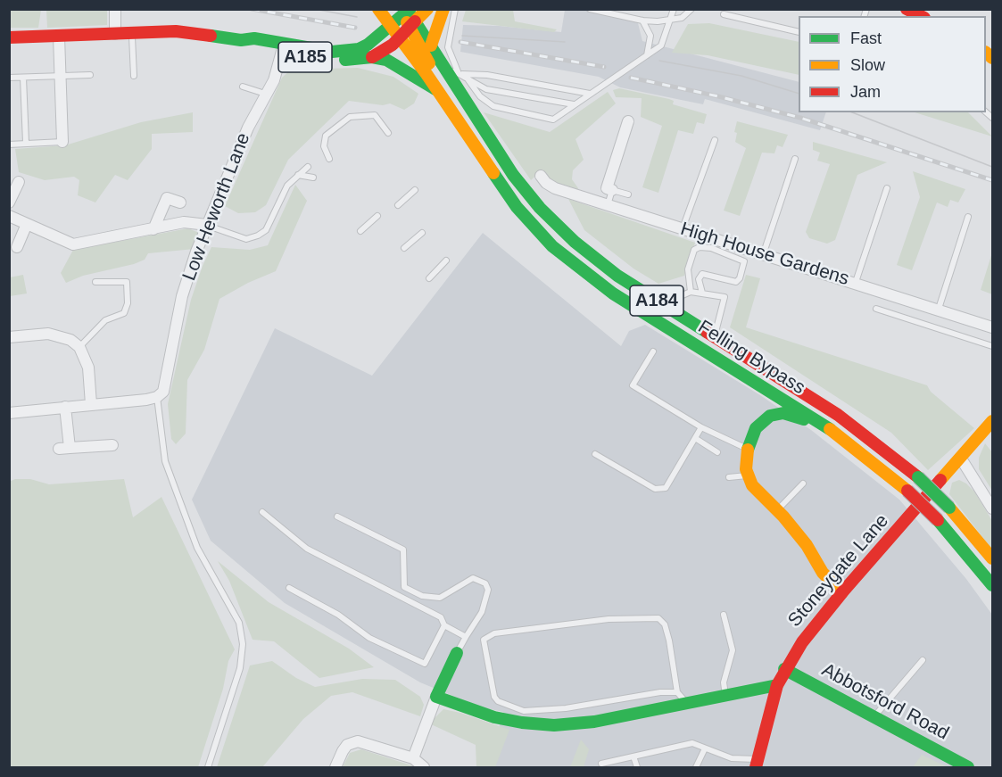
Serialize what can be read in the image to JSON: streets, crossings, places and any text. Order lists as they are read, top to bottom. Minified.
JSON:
{"streets":{"main road":["A185","A184","Felling Bypass","Stoneygate Lane","Abbotsford Road"],"street":["Low Heworth Lane","High House Gardens"]},"crossings":[["A185","Low Heworth Lane"],["A185","Felling Bypass"],["Stoneygate Lane","Abbotsford Road"]],"legend":["Fast","Slow","Jam"]}
